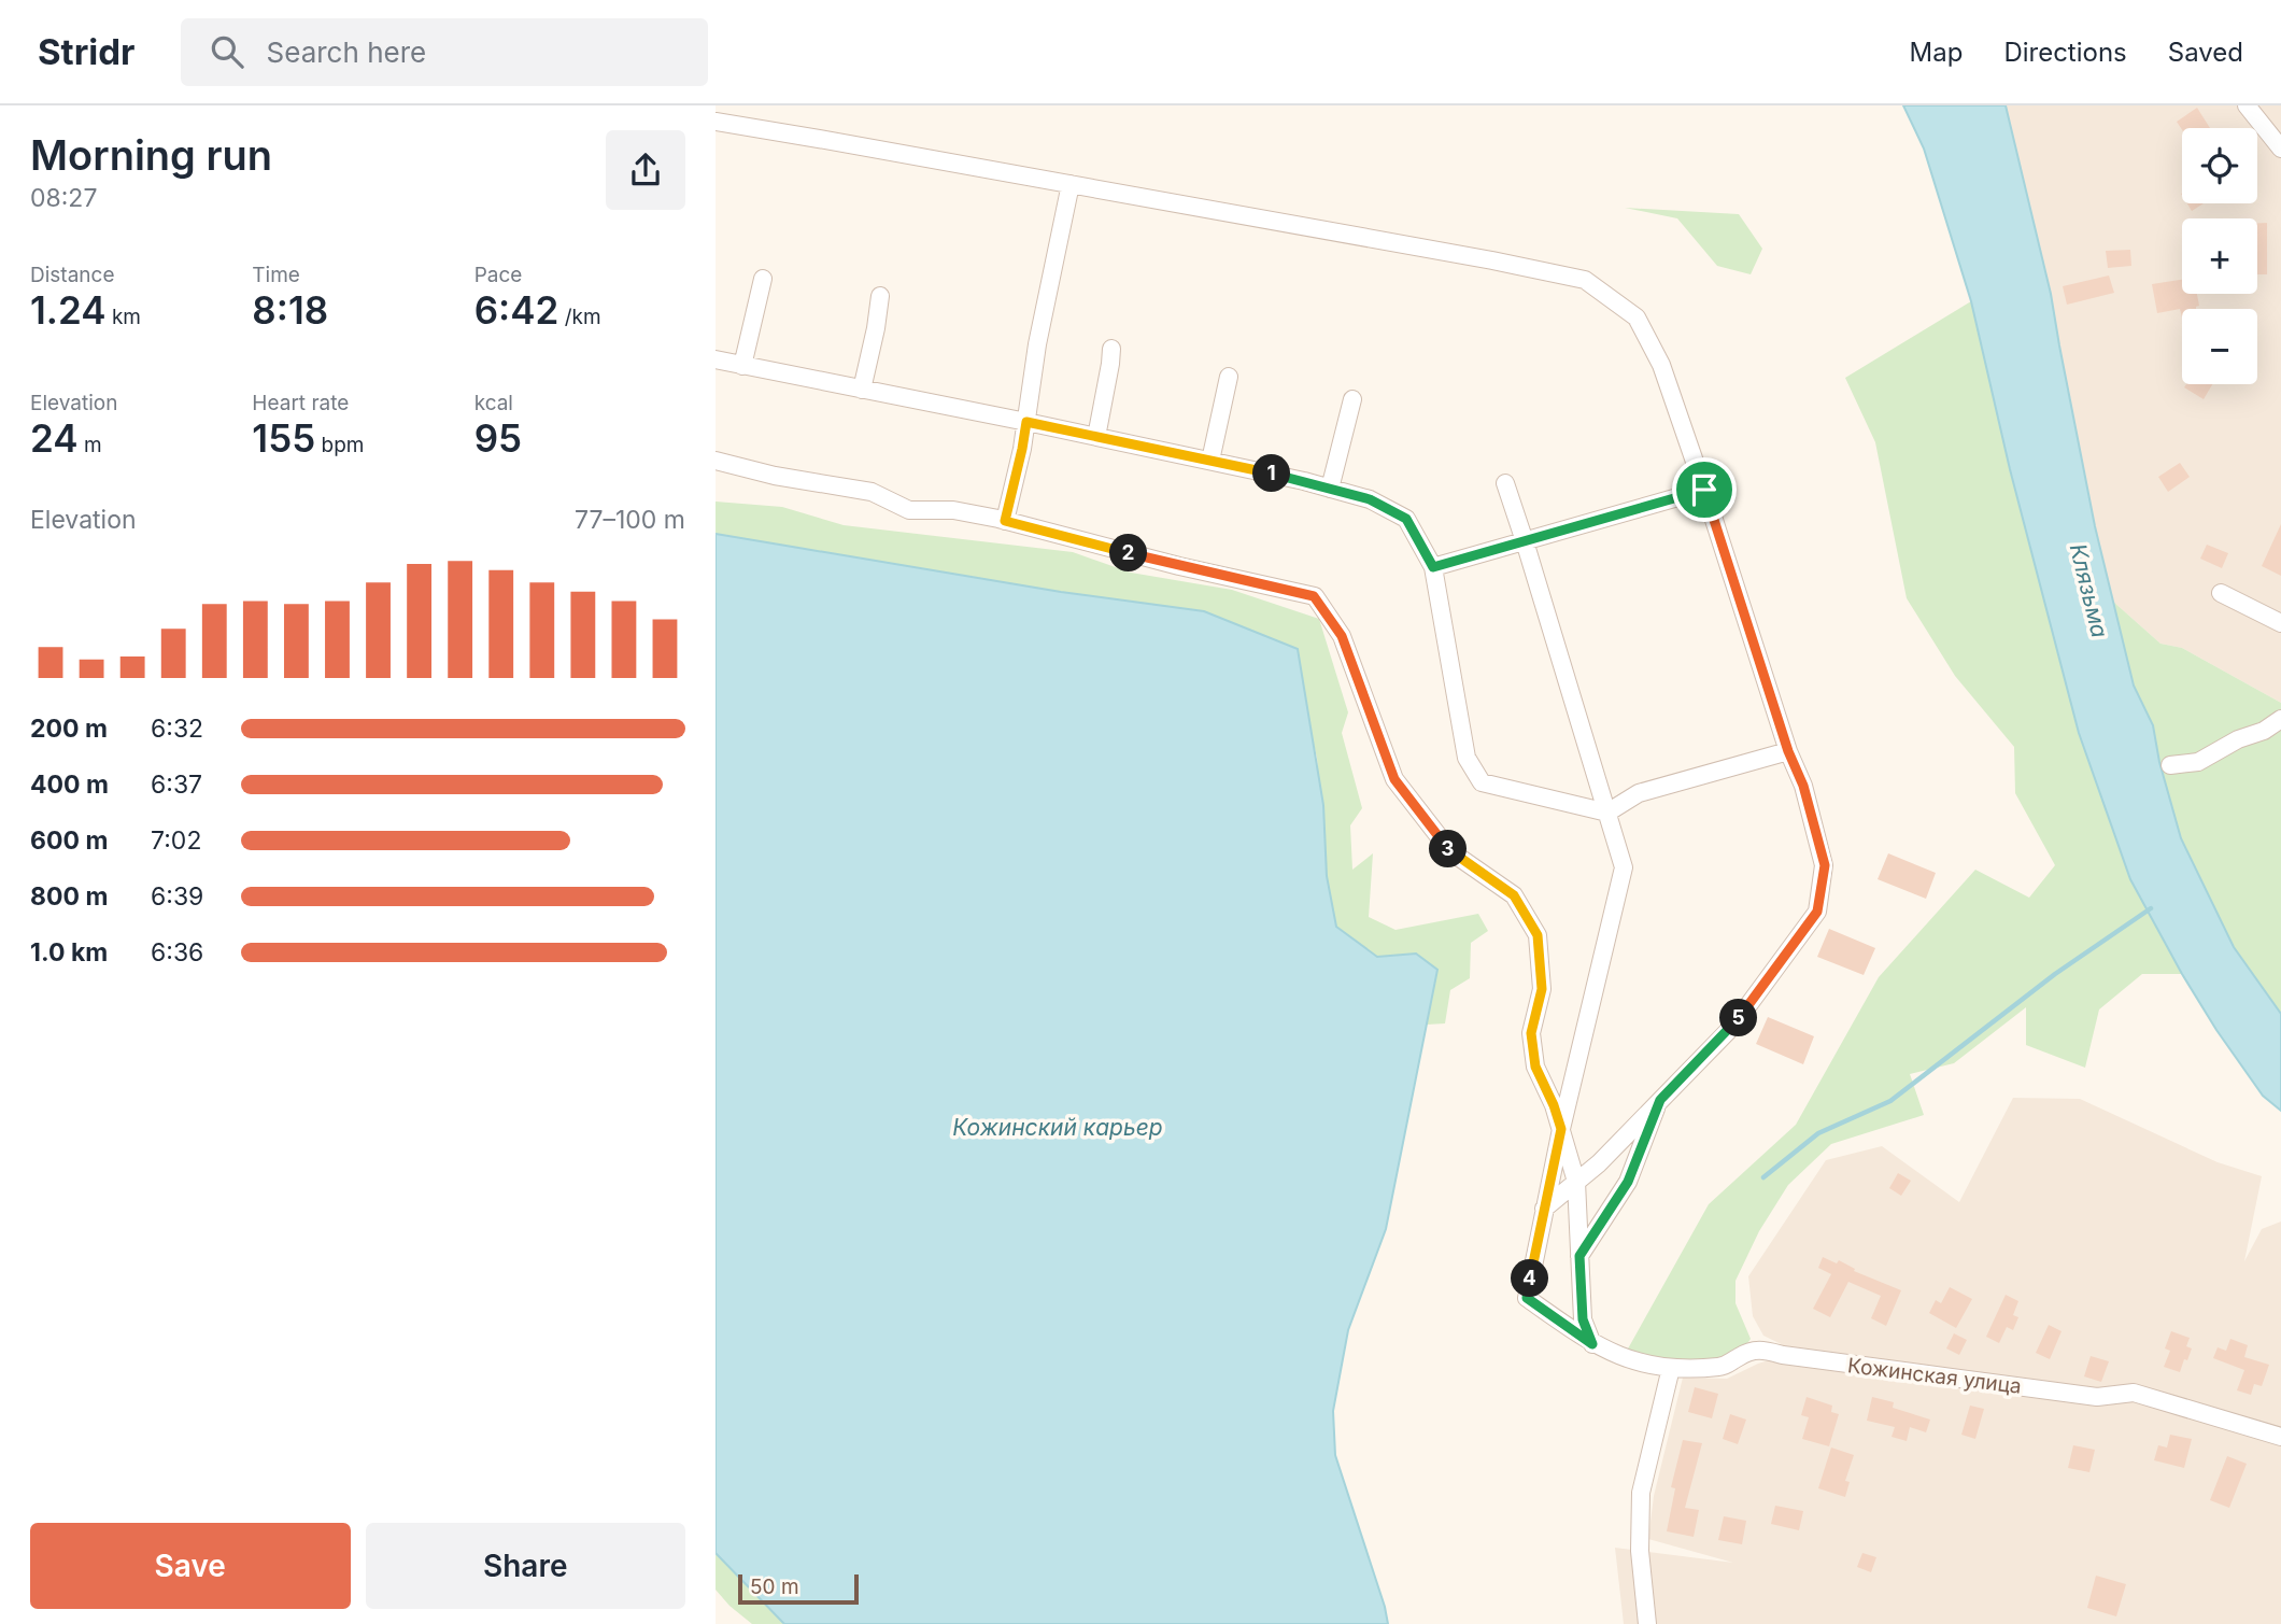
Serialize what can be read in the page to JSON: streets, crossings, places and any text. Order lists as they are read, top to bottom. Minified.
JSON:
{"streets":{"street":["Кожинская улица"]},"water":["Клязьма","Кожинский карьер"],"scale_bar":"50 m","page":{"header":"Stridr","search":"Search here","nav":["Map","Directions","Saved"],"heading":["Morning run","08:27"],"map_buttons":["+","−"],"stats":[["Distance","1.24 km"],["Time","8:18"],["Pace","6:42 /km"],["Elevation","24 m"],["Heart rate","155 bpm"],["kcal","95"]],"pins":["1","2","3","5","4"],"chart":["Elevation","77–100 m"],"list":[{"name":"200 m","note":"6:32"},{"name":"400 m","note":"6:37"},{"name":"600 m","note":"7:02"},{"name":"800 m","note":"6:39"},{"name":"1.0 km","note":"6:36"}],"buttons":["Save","Share"],"scale":"50 m"}}
